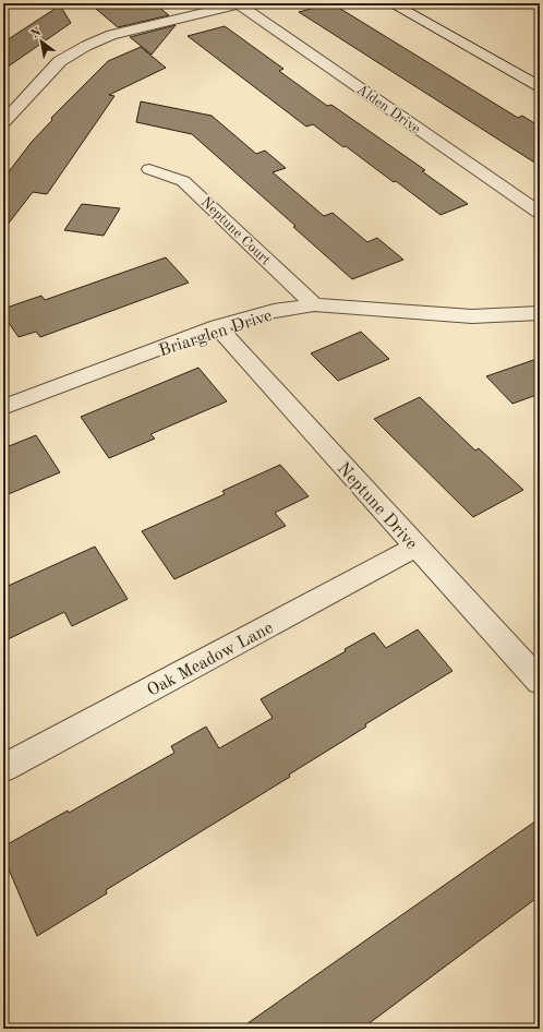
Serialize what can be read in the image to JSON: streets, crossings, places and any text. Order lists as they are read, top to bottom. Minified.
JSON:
{"streets":{"street":["Alden Drive","Neptune Court","Briarglen Drive","Neptune Drive","Oak Meadow Lane"]},"crossings":[["Neptune Court","Briarglen Drive"],["Briarglen Drive","Neptune Drive"],["Neptune Drive","Oak Meadow Lane"]],"north":"top left"}
